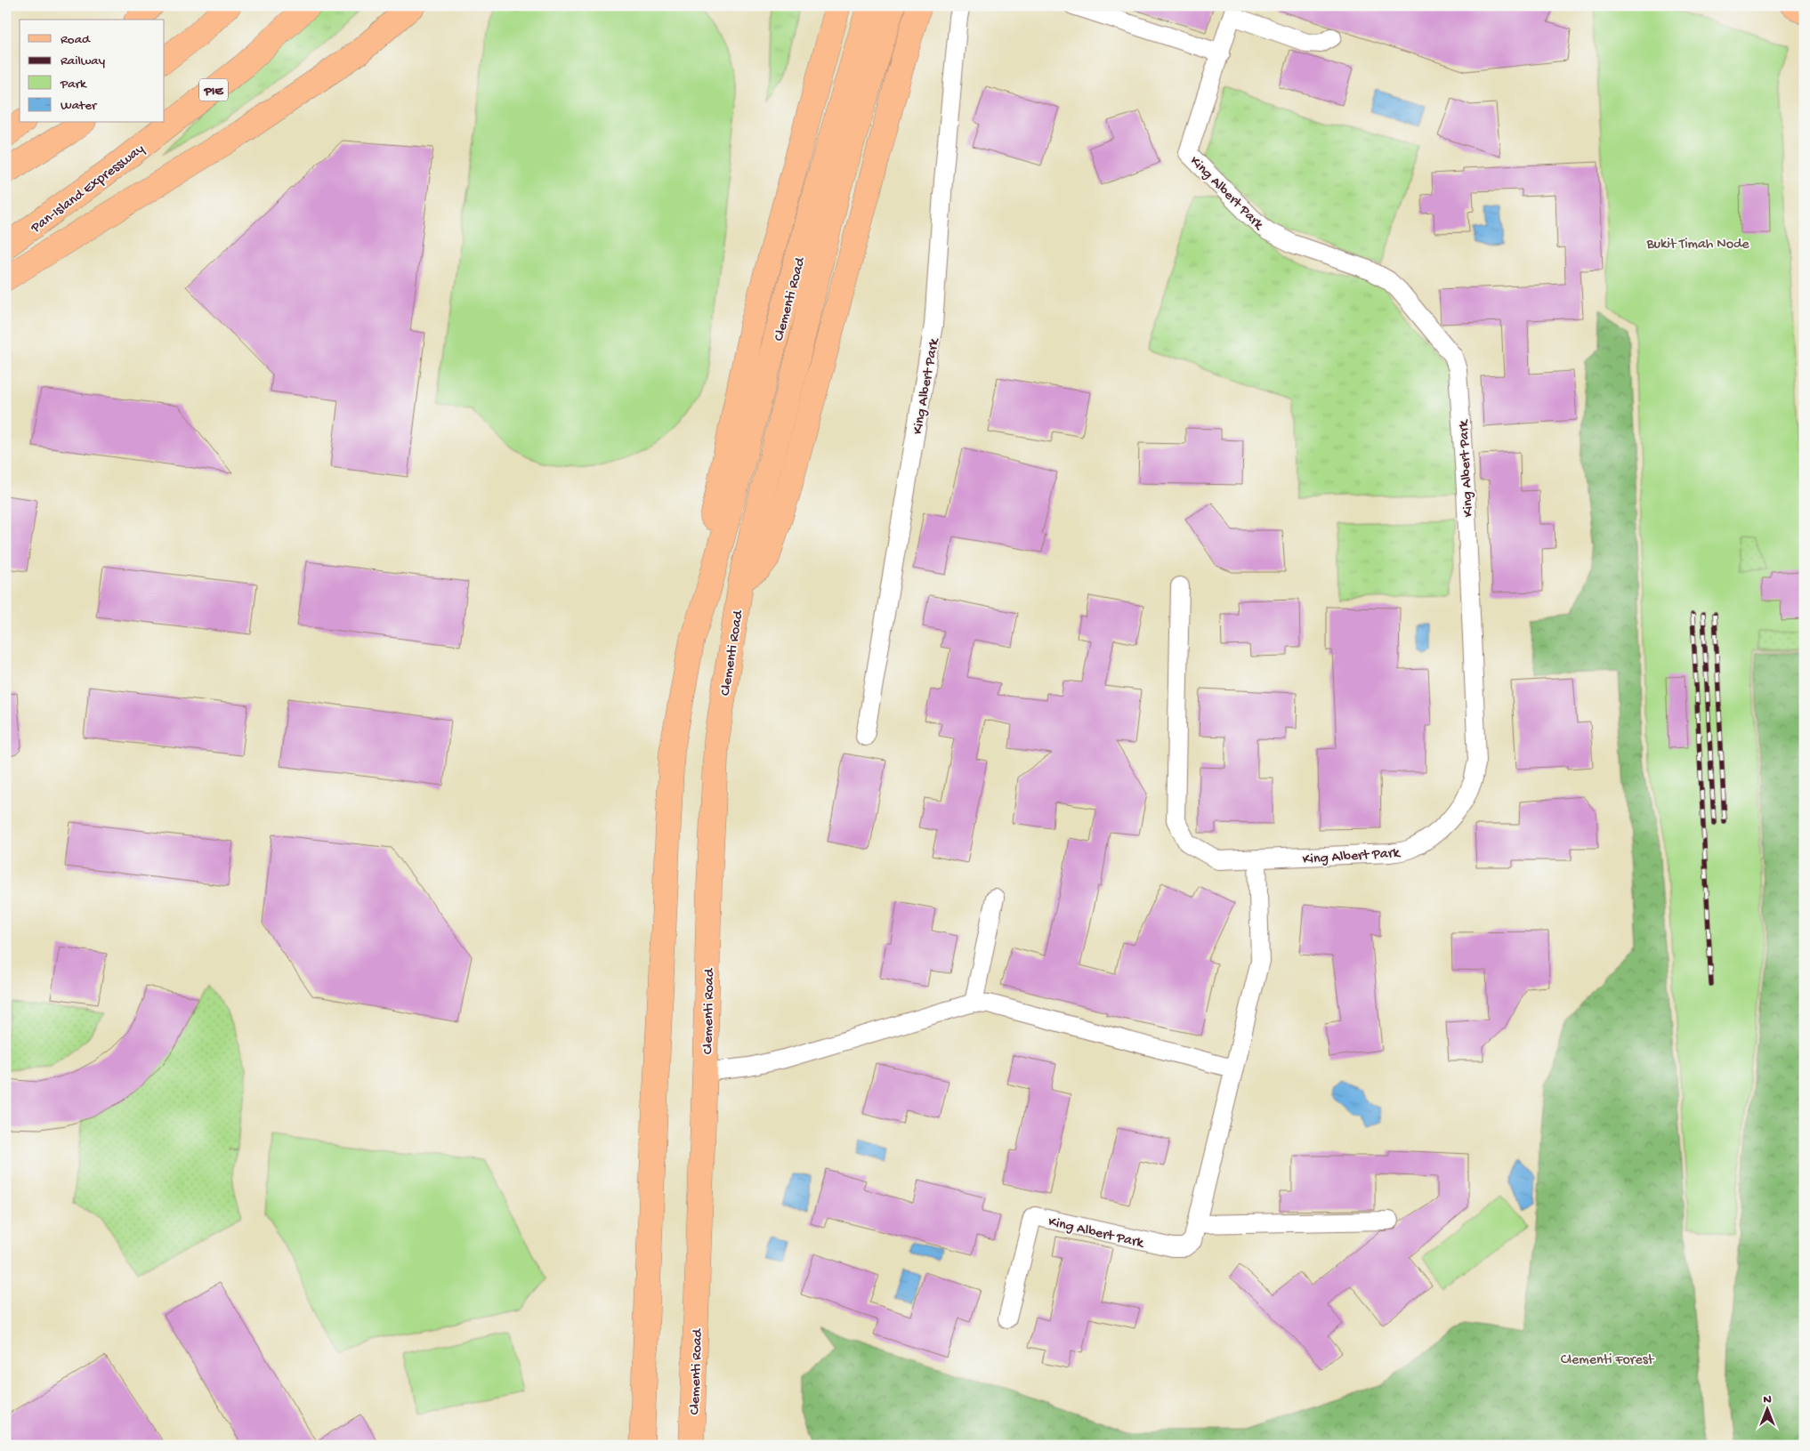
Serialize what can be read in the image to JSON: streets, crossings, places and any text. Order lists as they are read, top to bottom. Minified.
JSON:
{"streets":{"main road":["PIE","Pan-Island Expressway","Clementi Road"],"street":["King Albert Park"]},"parks":["Bukit Timah Node","Clementi Forest"],"legend":["Road","Railway","Park","Water"],"north":"top"}
